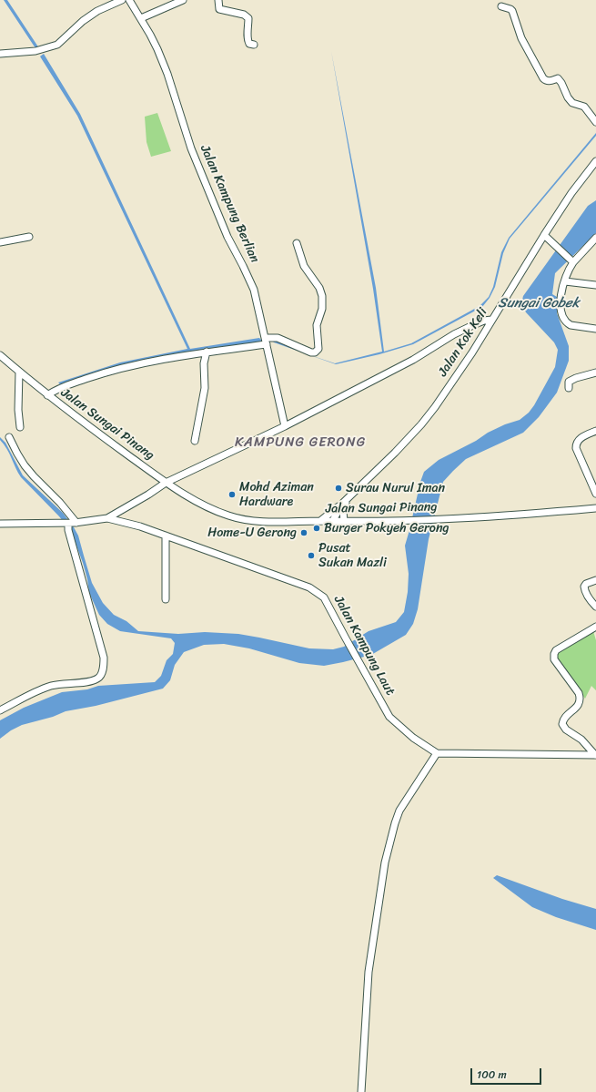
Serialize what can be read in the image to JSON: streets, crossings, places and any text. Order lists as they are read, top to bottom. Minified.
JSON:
{"streets":{"street":["Jalan Kampung Berlian","Jalan Kok Keli","Jalan Sungai Pinang","Jalan Kampung Laut"]},"crossings":[["Jalan Kok Keli","Jalan Sungai Pinang"]],"districts":["KAMPUNG GERONG"],"water":["Sungai Gobek"],"places":["Surau Nurul Iman","Mohd Aziman Hardware","Burger Pokyeh Gerong","Home-U Gerong","Pusat Sukan Mazli"],"scale_bar":"100 m"}
